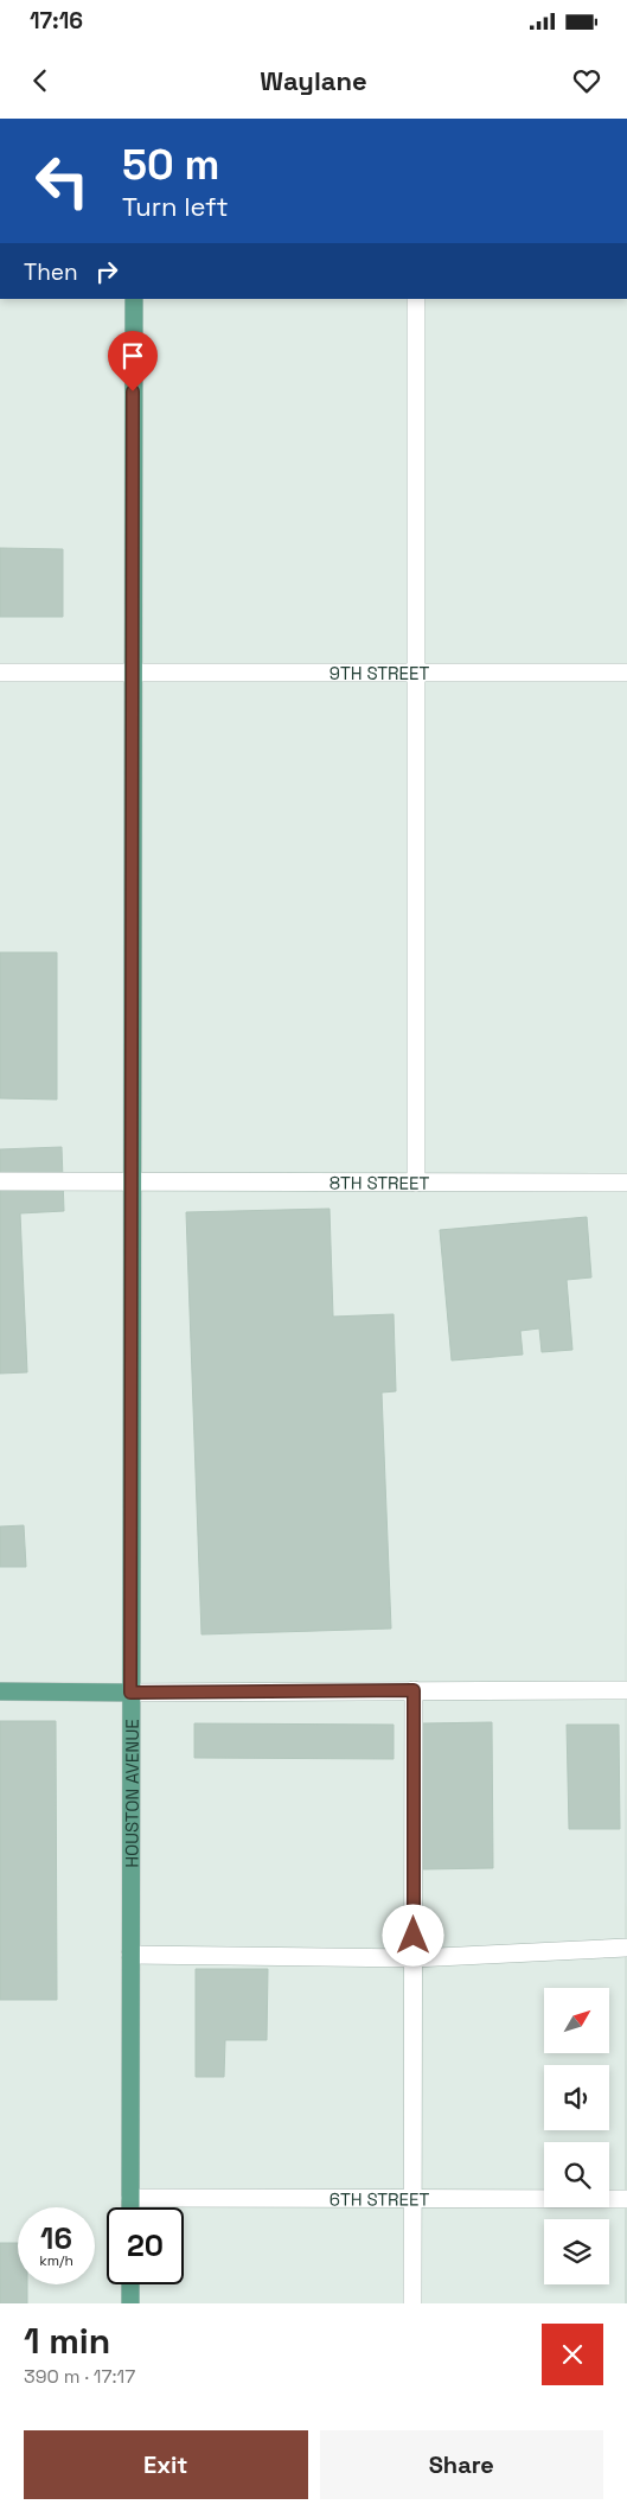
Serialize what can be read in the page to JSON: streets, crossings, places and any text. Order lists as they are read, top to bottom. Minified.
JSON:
{"streets":{"main road":["HOUSTON AVENUE"],"street":["9TH STREET","8TH STREET","6TH STREET"]},"crossings":[["9TH STREET","HOUSTON AVENUE"],["8TH STREET","HOUSTON AVENUE"],["HOUSTON AVENUE","6TH STREET"]],"north":"top right","page":{"status":"17:16","header":"Waylane","turn":["50 m","Turn left"],"then":"Then","speed":"16 km/h","limit":"20","heading":["1 min","390 m · 17:17"],"buttons":["Exit","Share"]}}
